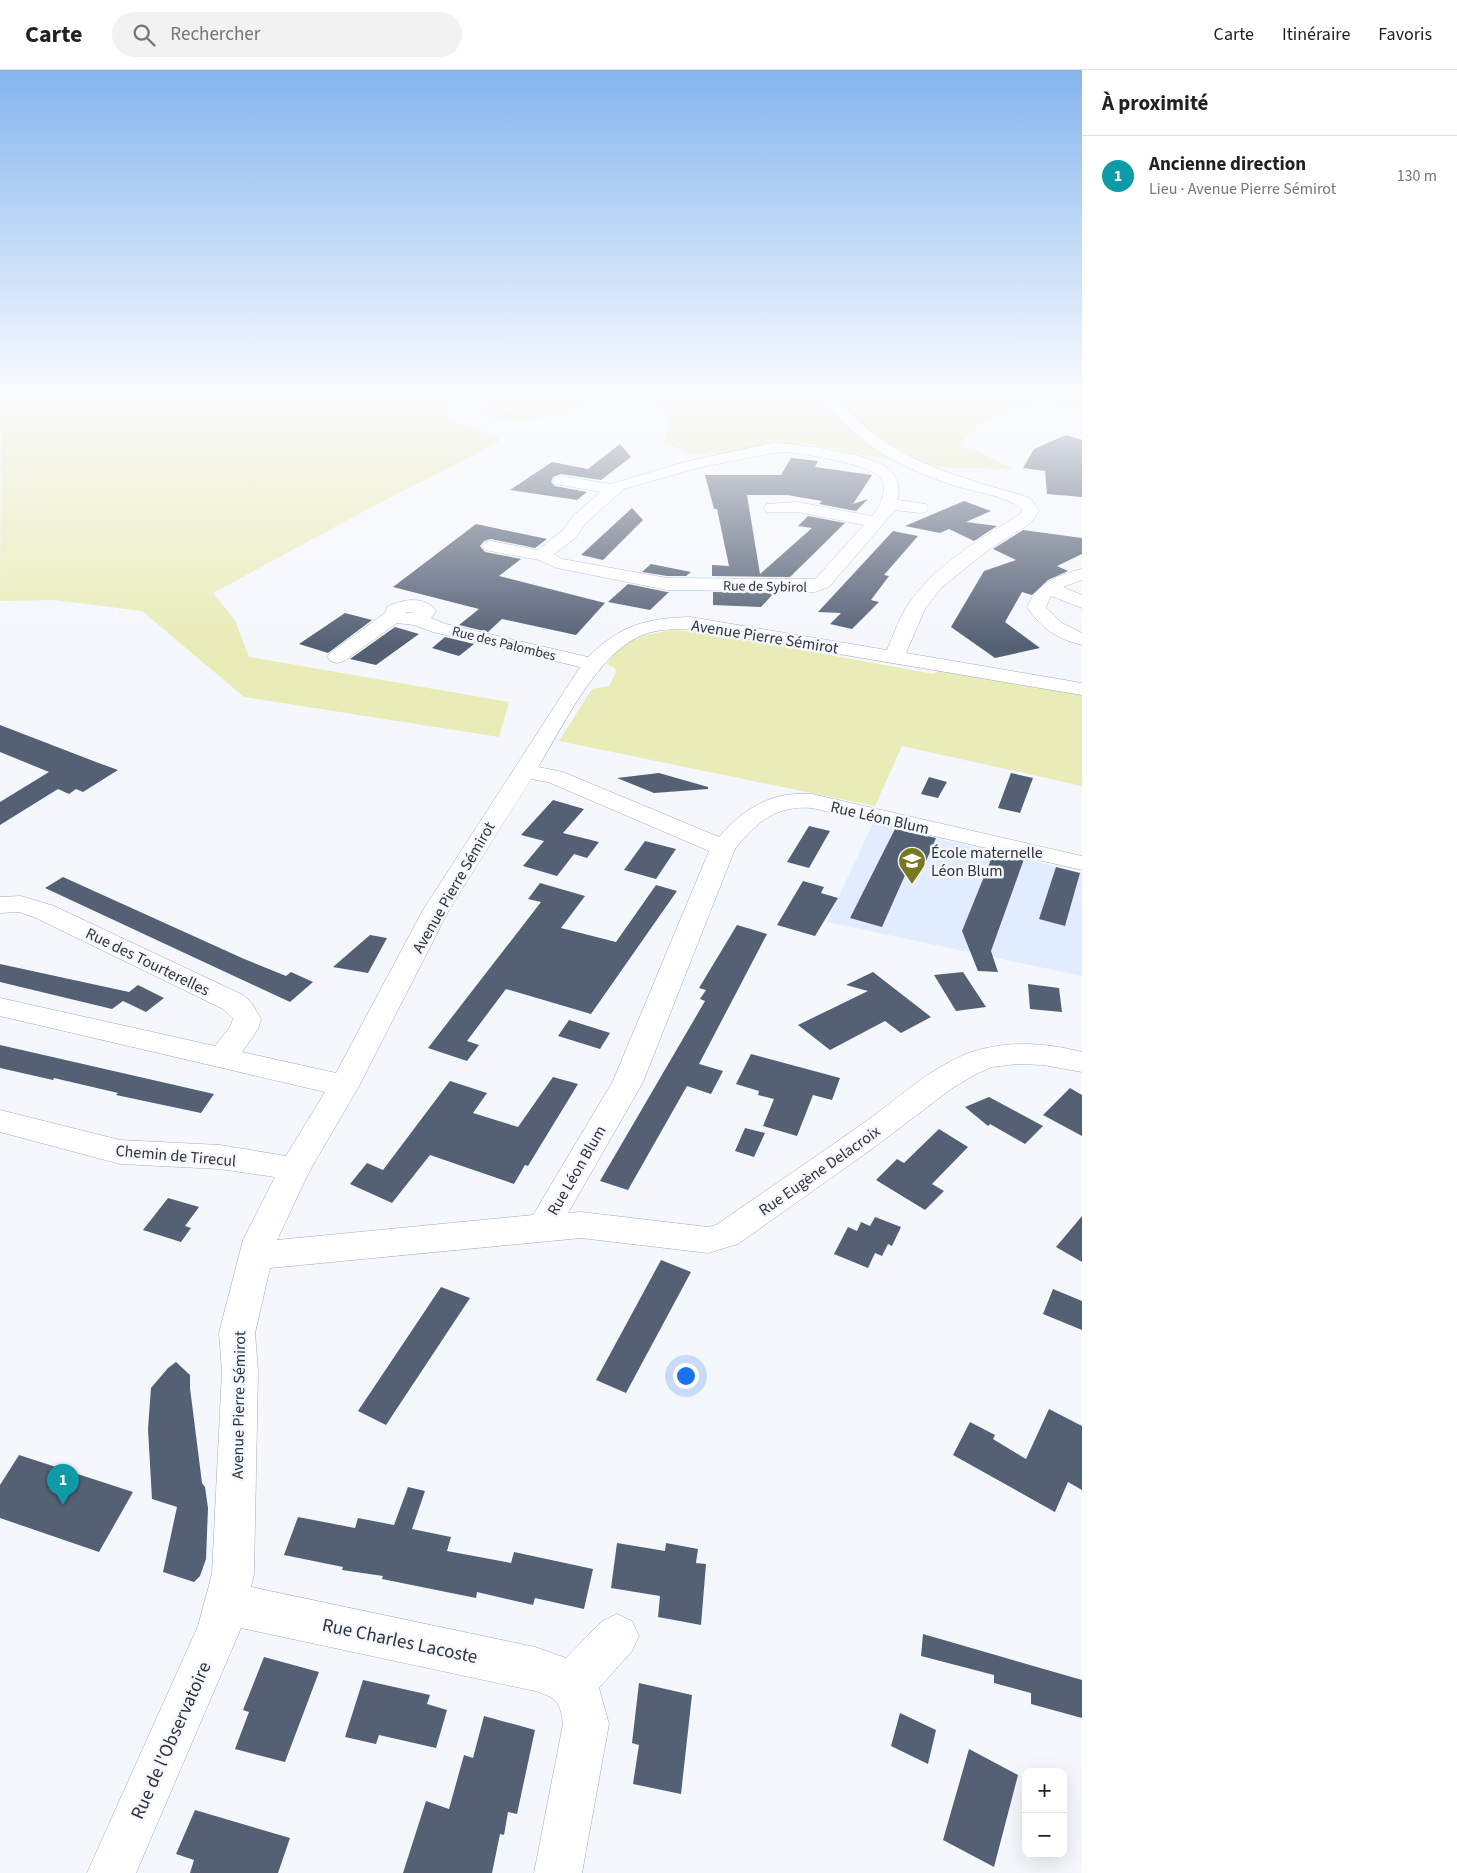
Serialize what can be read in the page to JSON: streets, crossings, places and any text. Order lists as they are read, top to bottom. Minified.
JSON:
{"streets":{"street":["Rue de Sybirol","Avenue Pierre Sémirot","Rue des Palombes","Rue Léon Blum","Rue des Tourterelles","Chemin de Tirecul","Rue Eugène Delacroix","Rue Charles Lacoste","Rue de l'Observatoire"]},"crossings":[["Avenue Pierre Sémirot","Rue des Palombes"],["Avenue Pierre Sémirot","Rue Léon Blum"],["Avenue Pierre Sémirot","Chemin de Tirecul"],["Avenue Pierre Sémirot","Rue Charles Lacoste"],["Avenue Pierre Sémirot","Rue de l'Observatoire"],["Rue Léon Blum","Rue Eugène Delacroix"],["Rue Charles Lacoste","Rue de l'Observatoire"]],"places":{"school or university":["École maternelle Léon Blum"]},"page":{"header":"Carte","search":"Rechercher","nav":["Carte","Itinéraire","Favoris"],"heading":"À proximité","list":[{"mark":"1","name":"Ancienne direction","note":"Lieu · Avenue Pierre Sémirot","value":"130 m"}],"pins":"1","map_buttons":["+","−"]}}
